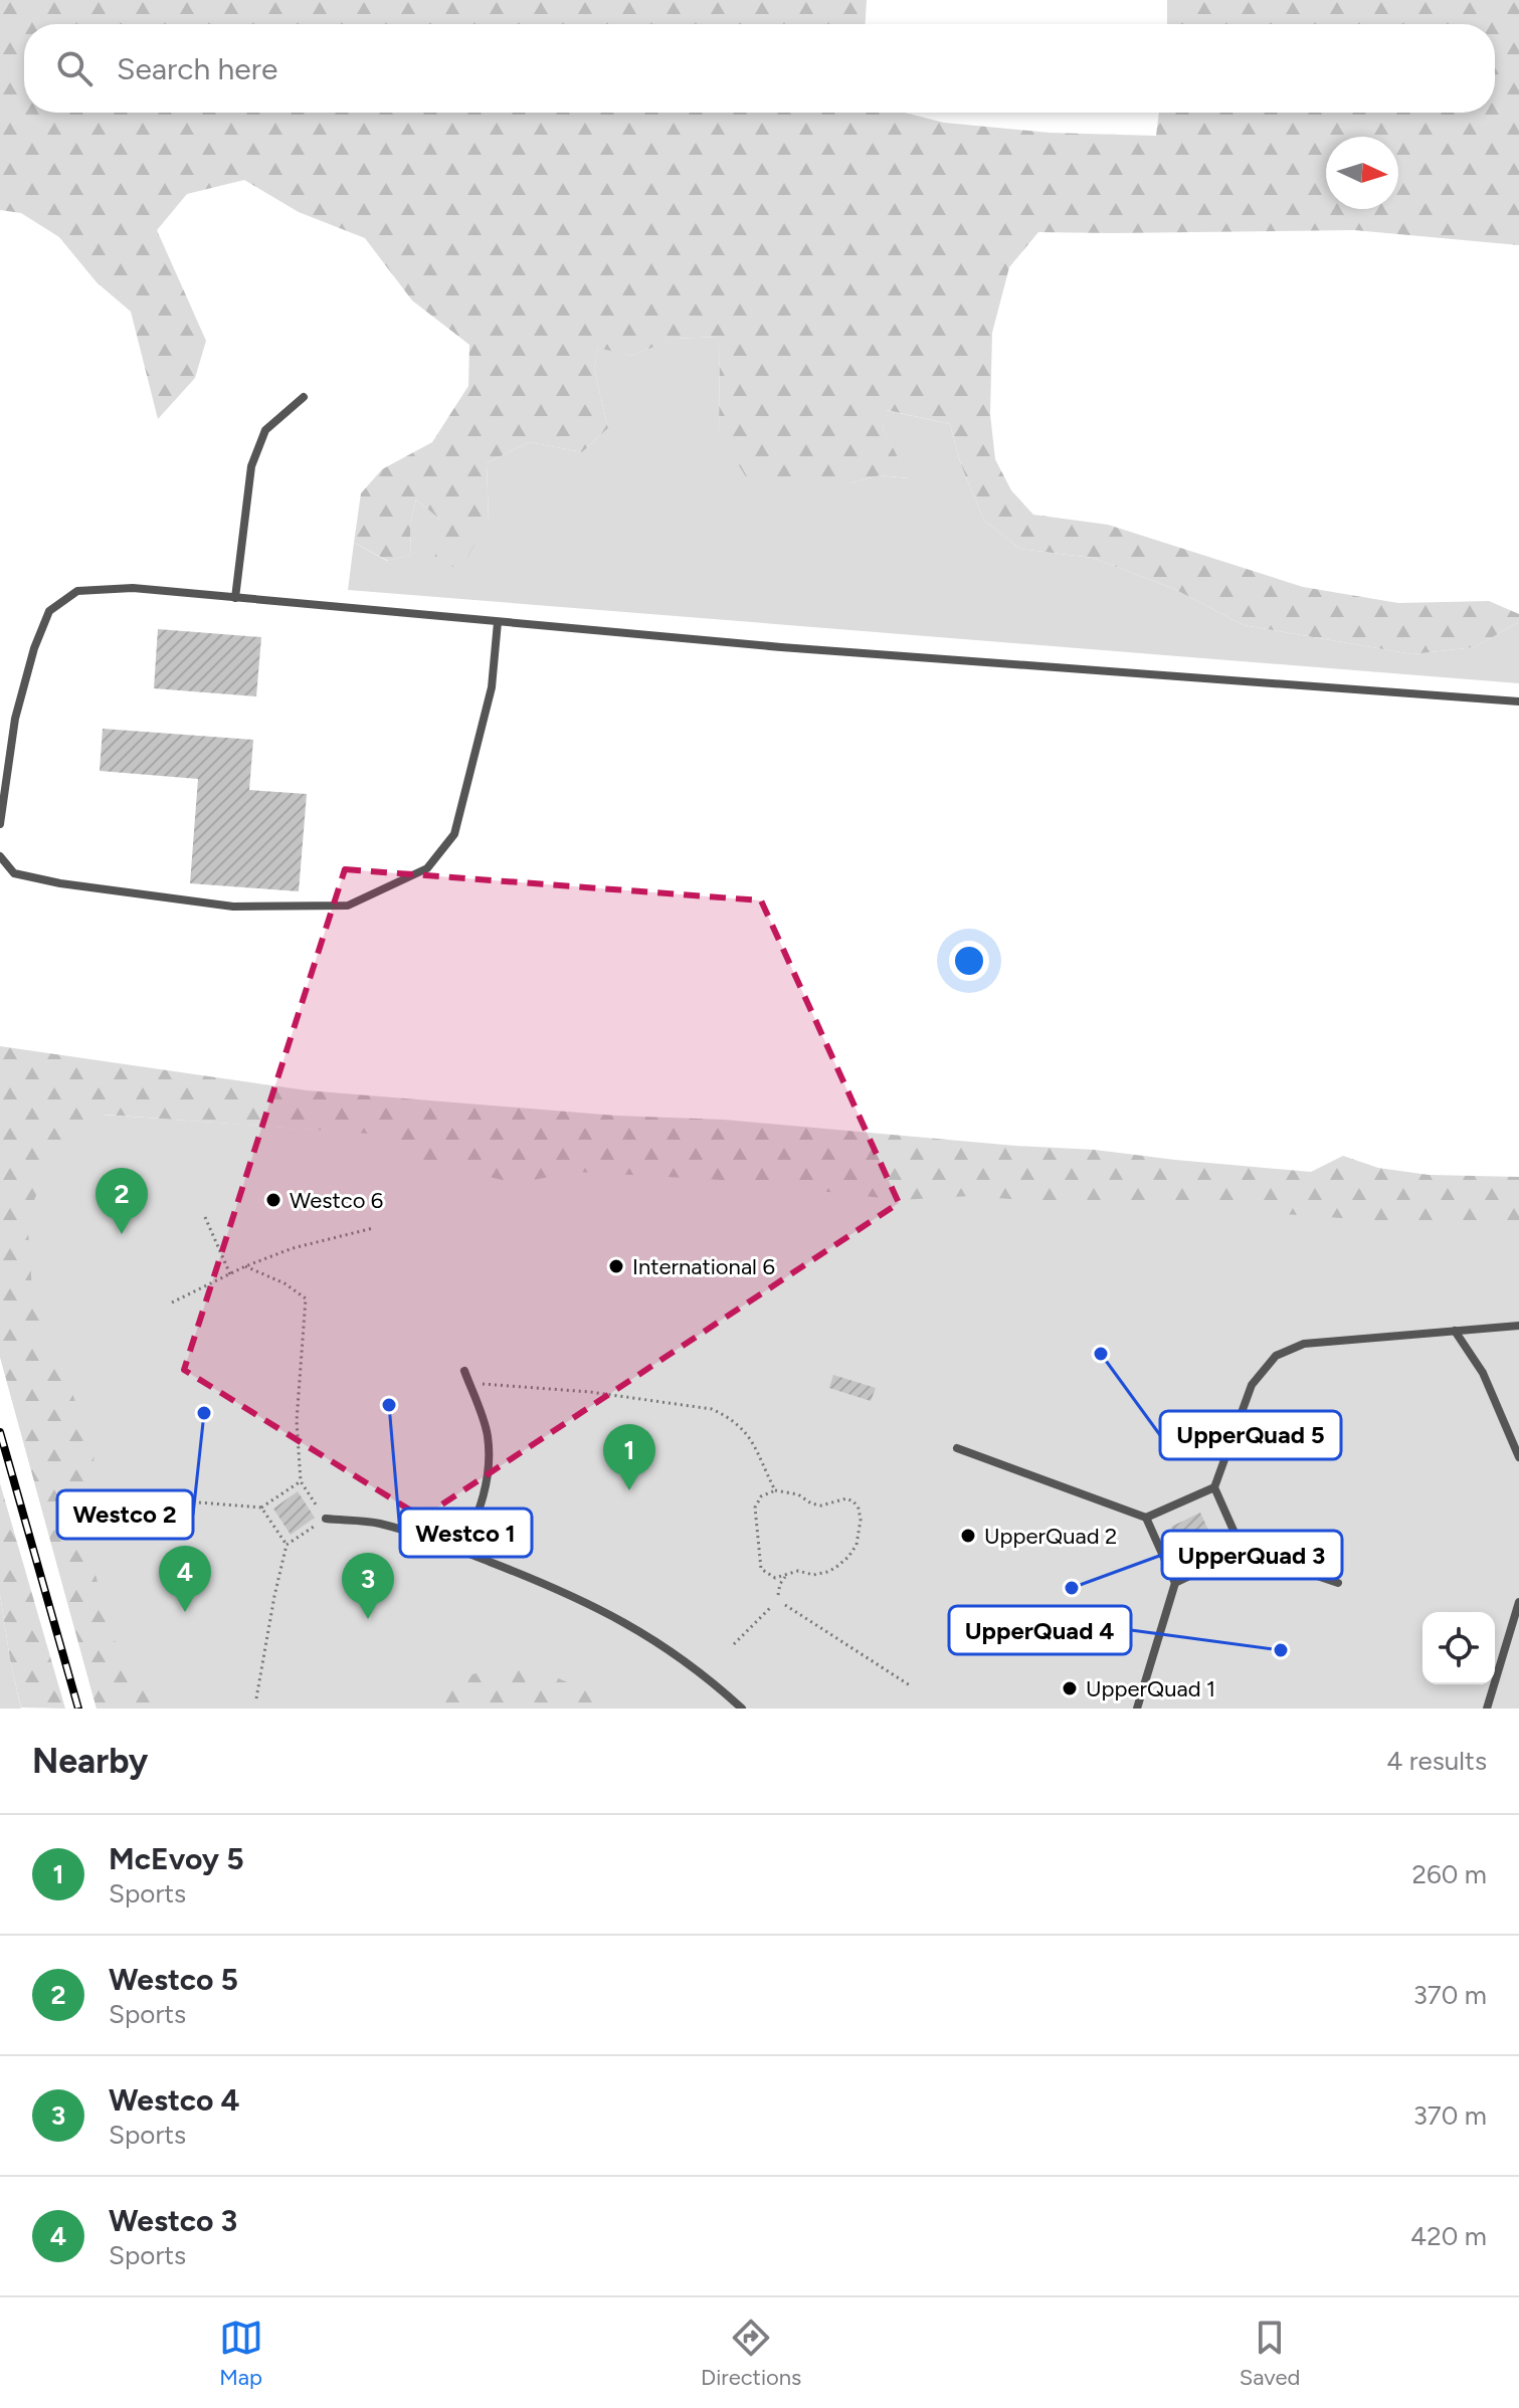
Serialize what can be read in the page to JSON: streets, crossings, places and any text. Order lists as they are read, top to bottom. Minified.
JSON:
{"places":["Westco 6","International 6","UpperQuad 5","Westco 1","Westco 2","UpperQuad 2","UpperQuad 3","UpperQuad 4","UpperQuad 1"],"north":"right","page":{"search":"Search here","pins":["2","1","4","3"],"heading":["Nearby","4 results"],"list":[{"mark":"1","name":"McEvoy 5","note":"Sports","value":"260 m"},{"mark":"2","name":"Westco 5","note":"Sports","value":"370 m"},{"mark":"3","name":"Westco 4","note":"Sports","value":"370 m"},{"mark":"4","name":"Westco 3","note":"Sports","value":"420 m"}],"nav":["Map","Directions","Saved"]}}
